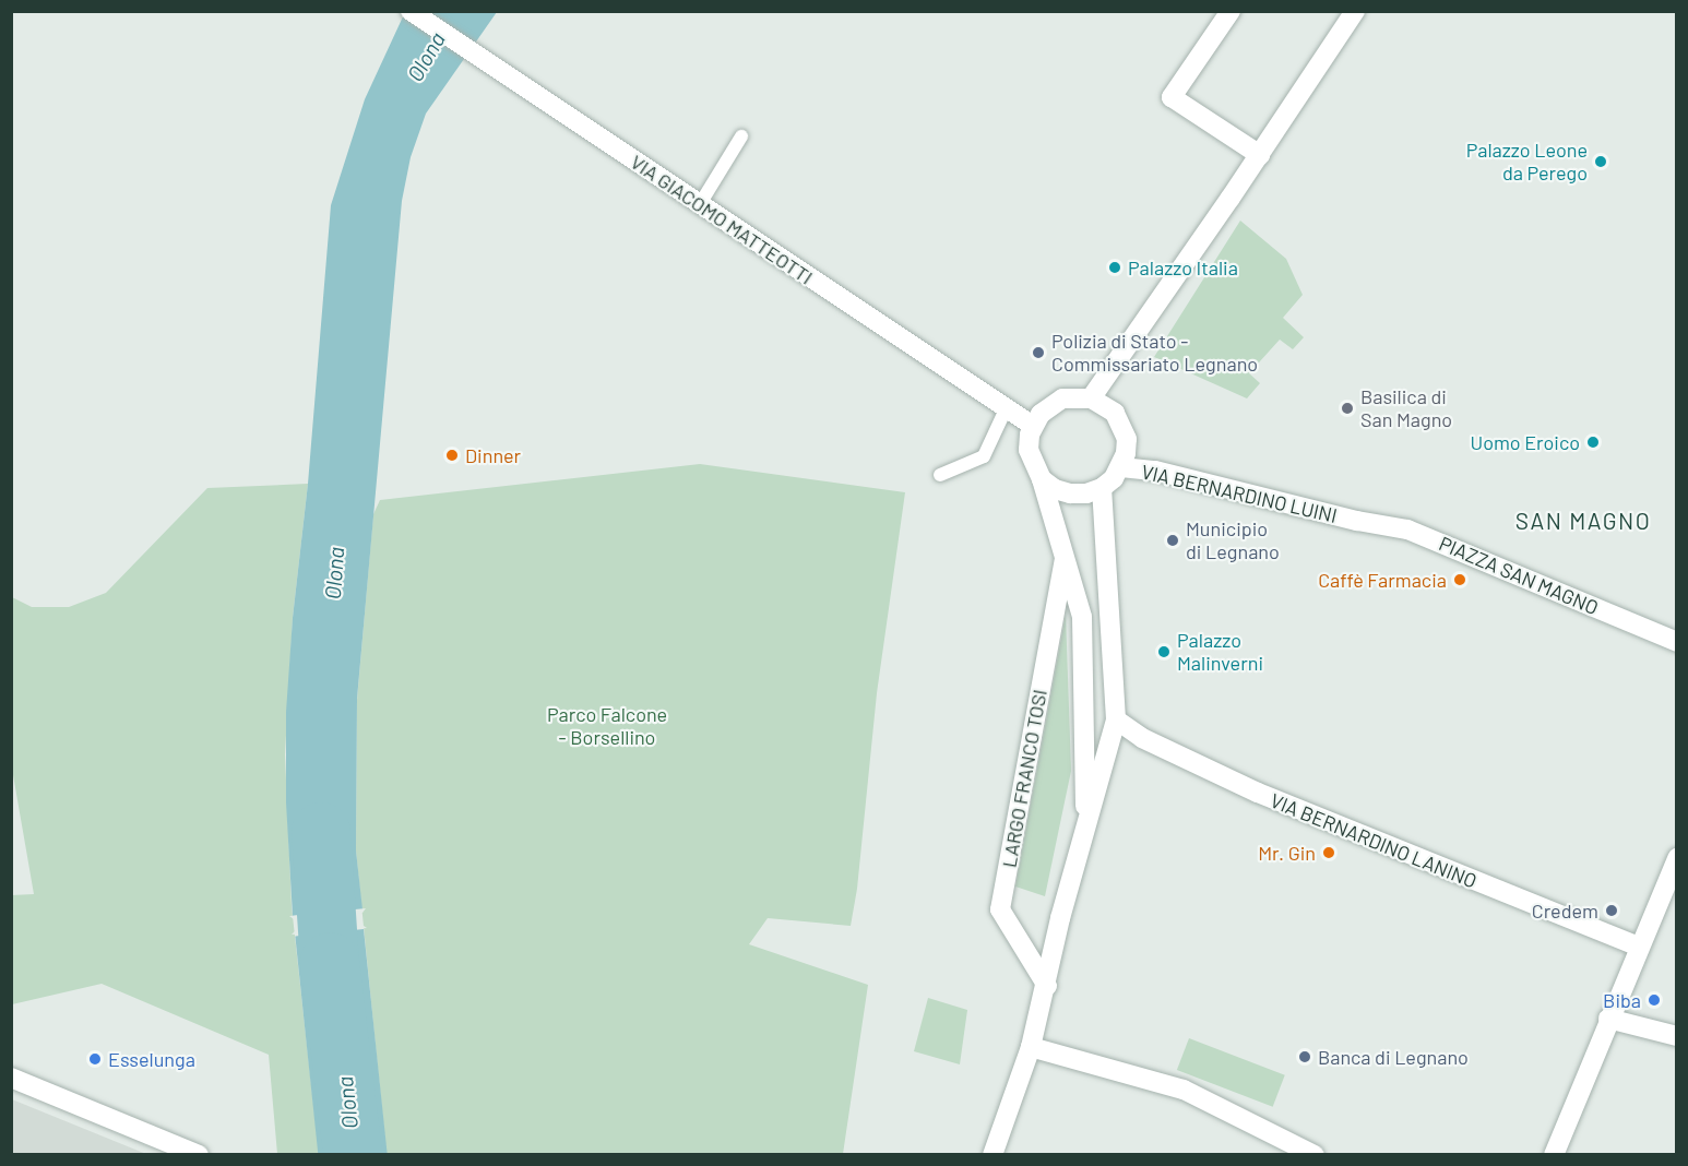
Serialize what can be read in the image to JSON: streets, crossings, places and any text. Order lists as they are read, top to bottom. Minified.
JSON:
{"streets":{"street":["VIA GIACOMO MATTEOTTI","VIA BERNARDINO LUINI","PIAZZA SAN MAGNO","LARGO FRANCO TOSI","VIA BERNARDINO LANINO"]},"crossings":[["VIA GIACOMO MATTEOTTI","VIA BERNARDINO LUINI"],["VIA GIACOMO MATTEOTTI","LARGO FRANCO TOSI"],["VIA BERNARDINO LUINI","PIAZZA SAN MAGNO"],["VIA BERNARDINO LUINI","LARGO FRANCO TOSI"],["LARGO FRANCO TOSI","VIA BERNARDINO LANINO"]],"districts":["SAN MAGNO"],"water":["Olona"],"parks":["Parco Falcone - Borsellino"],"places":["Palazzo Leone da Perego","Palazzo Italia","Polizia di Stato - Commissariato Legnano","Basilica di San Magno","Uomo Eroico","Dinner","Municipio di Legnano","Caffè Farmacia","Palazzo Malinverni","Mr. Gin","Credem","Biba","Banca di Legnano","Esselunga"]}
